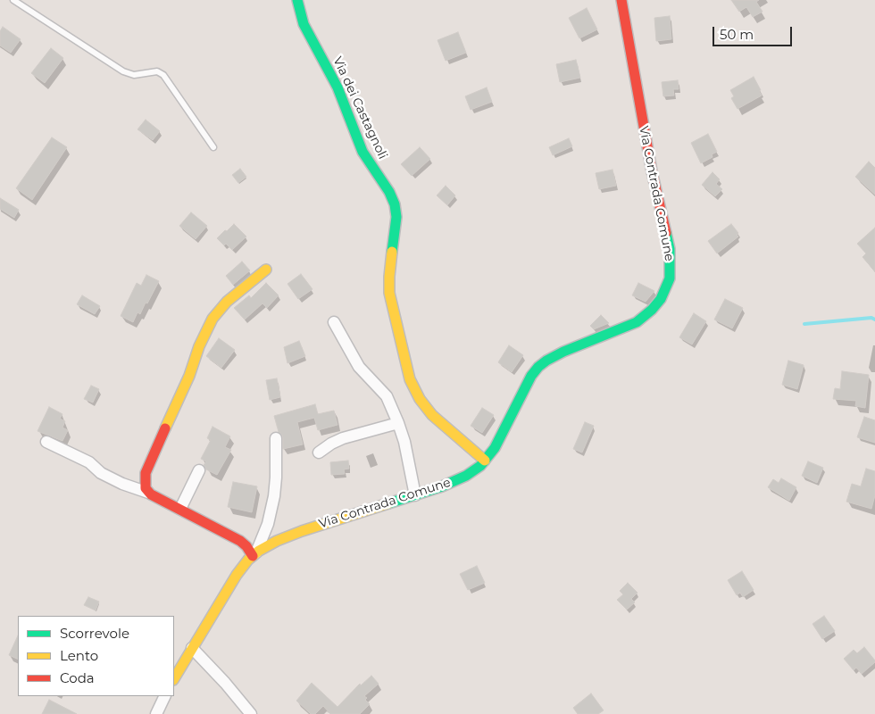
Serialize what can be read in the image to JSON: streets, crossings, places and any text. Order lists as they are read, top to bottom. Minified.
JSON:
{"streets":{"street":["Via dei Castagnoli","Via Contrada Comune"]},"crossings":[["Via dei Castagnoli","Via Contrada Comune"]],"legend":["Scorrevole","Lento","Coda"],"scale_bar":"50 m"}
